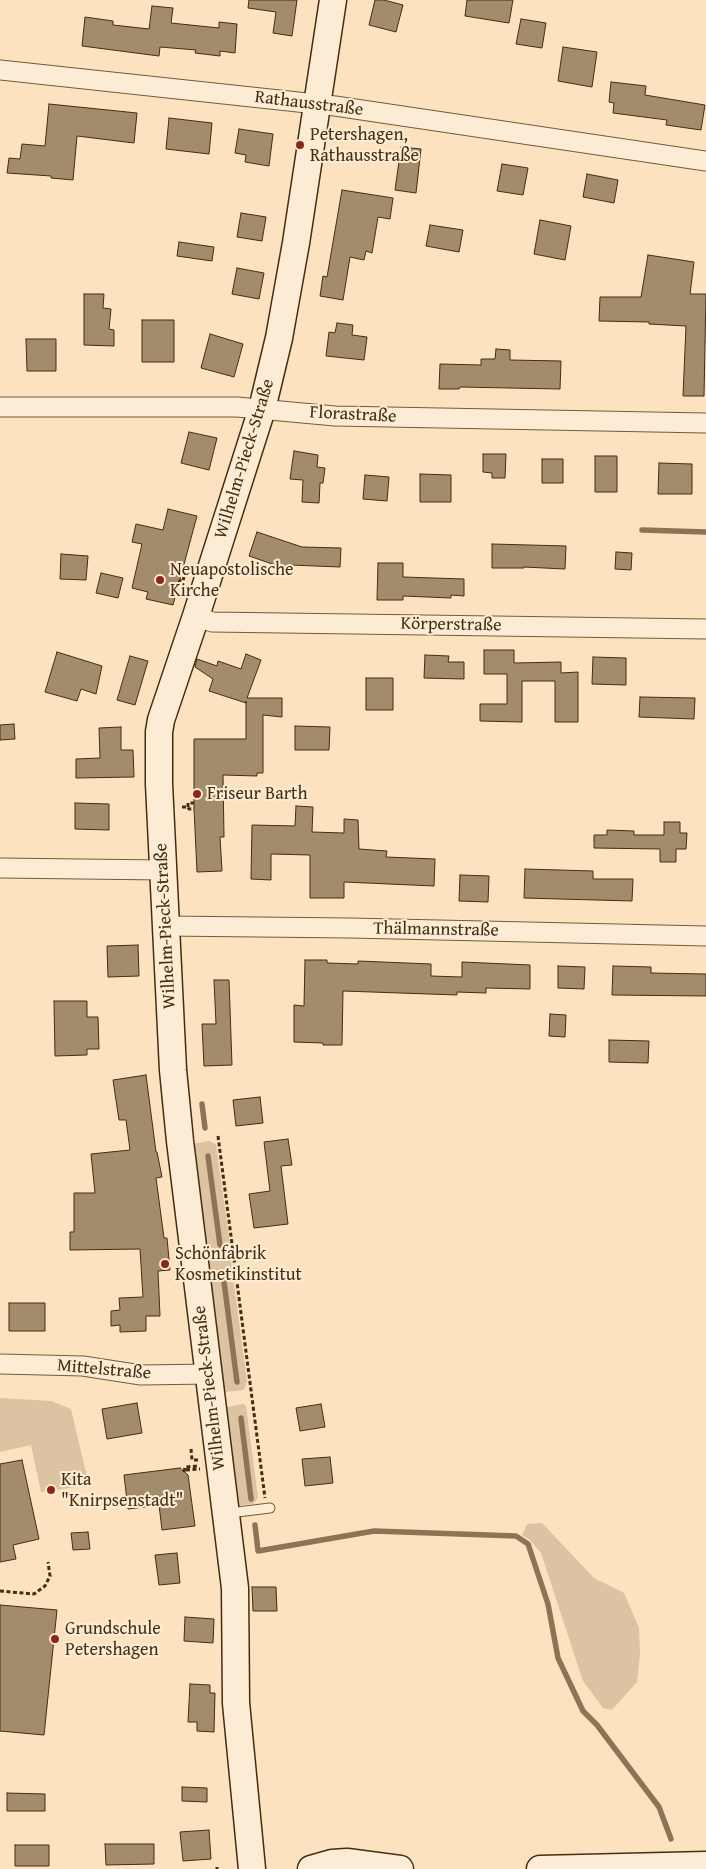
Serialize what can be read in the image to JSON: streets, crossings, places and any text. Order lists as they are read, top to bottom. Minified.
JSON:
{"streets":{"street":["Rathausstraße","Florastraße","Wilhelm-Pieck-Straße","Körperstraße","Thälmannstraße","Mittelstraße"]},"crossings":[["Rathausstraße","Wilhelm-Pieck-Straße"],["Florastraße","Wilhelm-Pieck-Straße"],["Wilhelm-Pieck-Straße","Körperstraße"],["Wilhelm-Pieck-Straße","Thälmannstraße"],["Wilhelm-Pieck-Straße","Mittelstraße"]],"places":["Petershagen, Rathausstraße","Neuapostolische Kirche","Friseur Barth","Schönfabrik Kosmetikinstitut","Kita \"Knirpsenstadt\"","Grundschule Petershagen"]}
